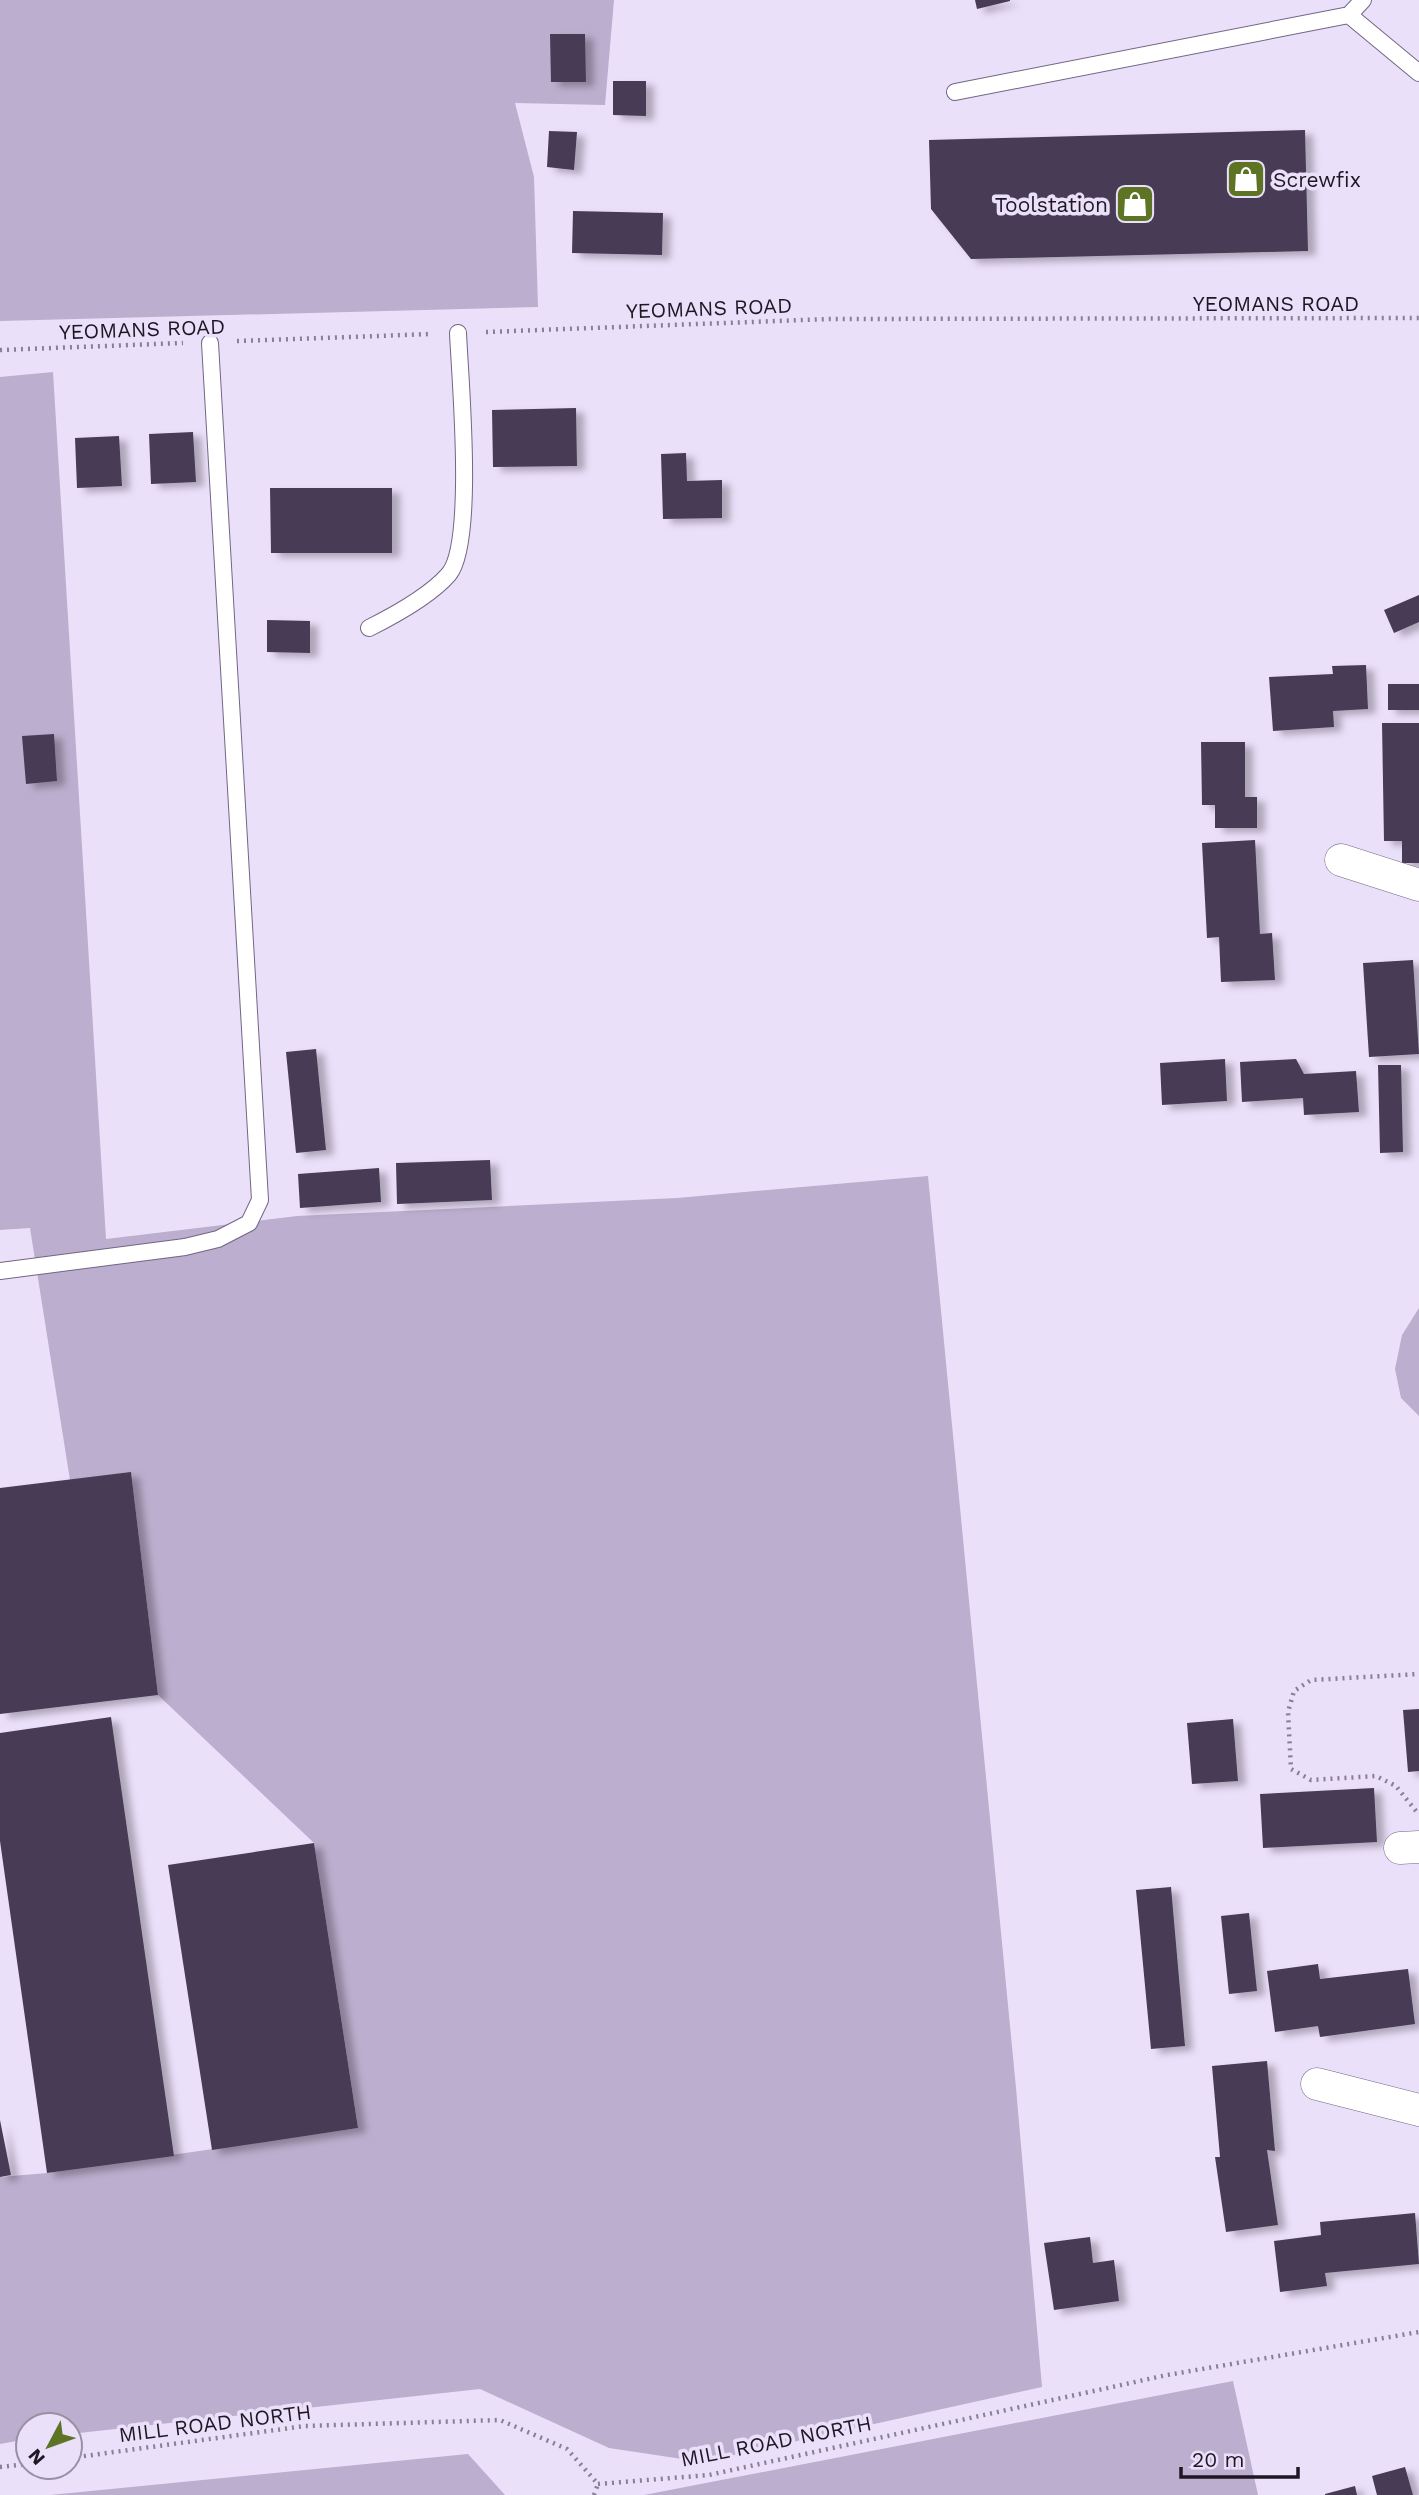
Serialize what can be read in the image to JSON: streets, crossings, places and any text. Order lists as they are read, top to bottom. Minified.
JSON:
{"streets":{"path":["YEOMANS ROAD","MILL ROAD NORTH"]},"places":{"shop":["Screwfix","Toolstation"]},"scale_bar":"20 m","north":"bottom left"}
